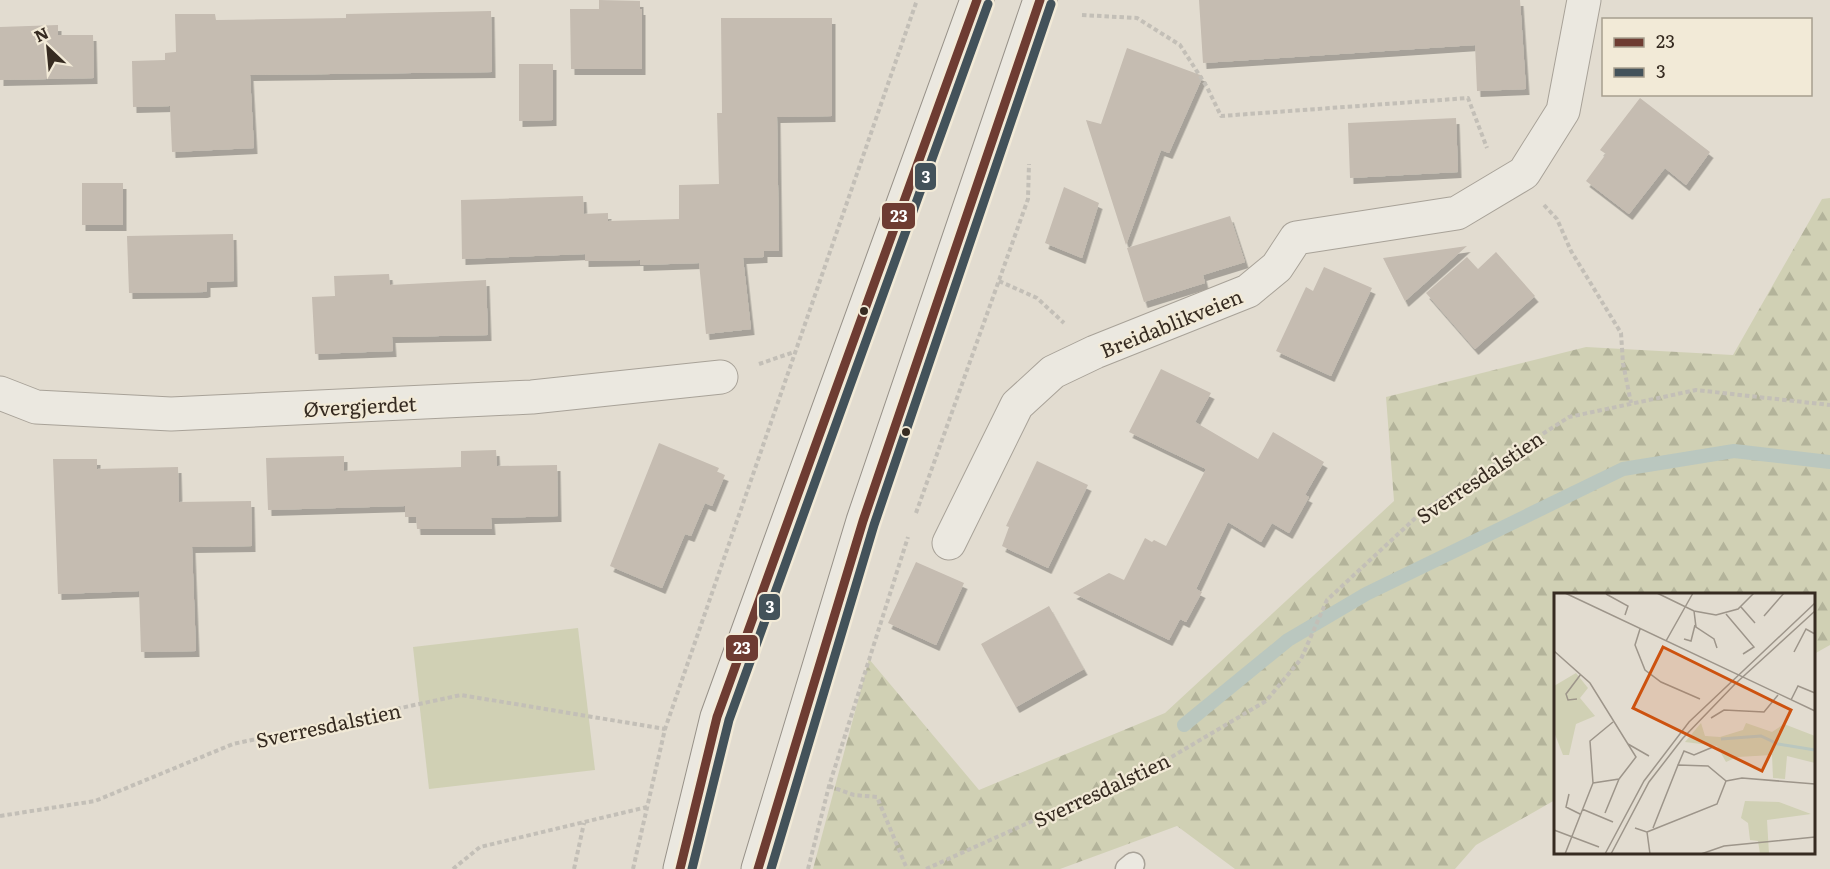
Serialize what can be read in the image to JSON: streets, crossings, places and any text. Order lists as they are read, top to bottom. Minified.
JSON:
{"streets":{"main road":["Breidablikveien","Øvergjerdet"],"path":["Sverresdalstien"]},"lines":["transit line 23","transit line 3"],"legend":["23","3"],"north":"top left"}
